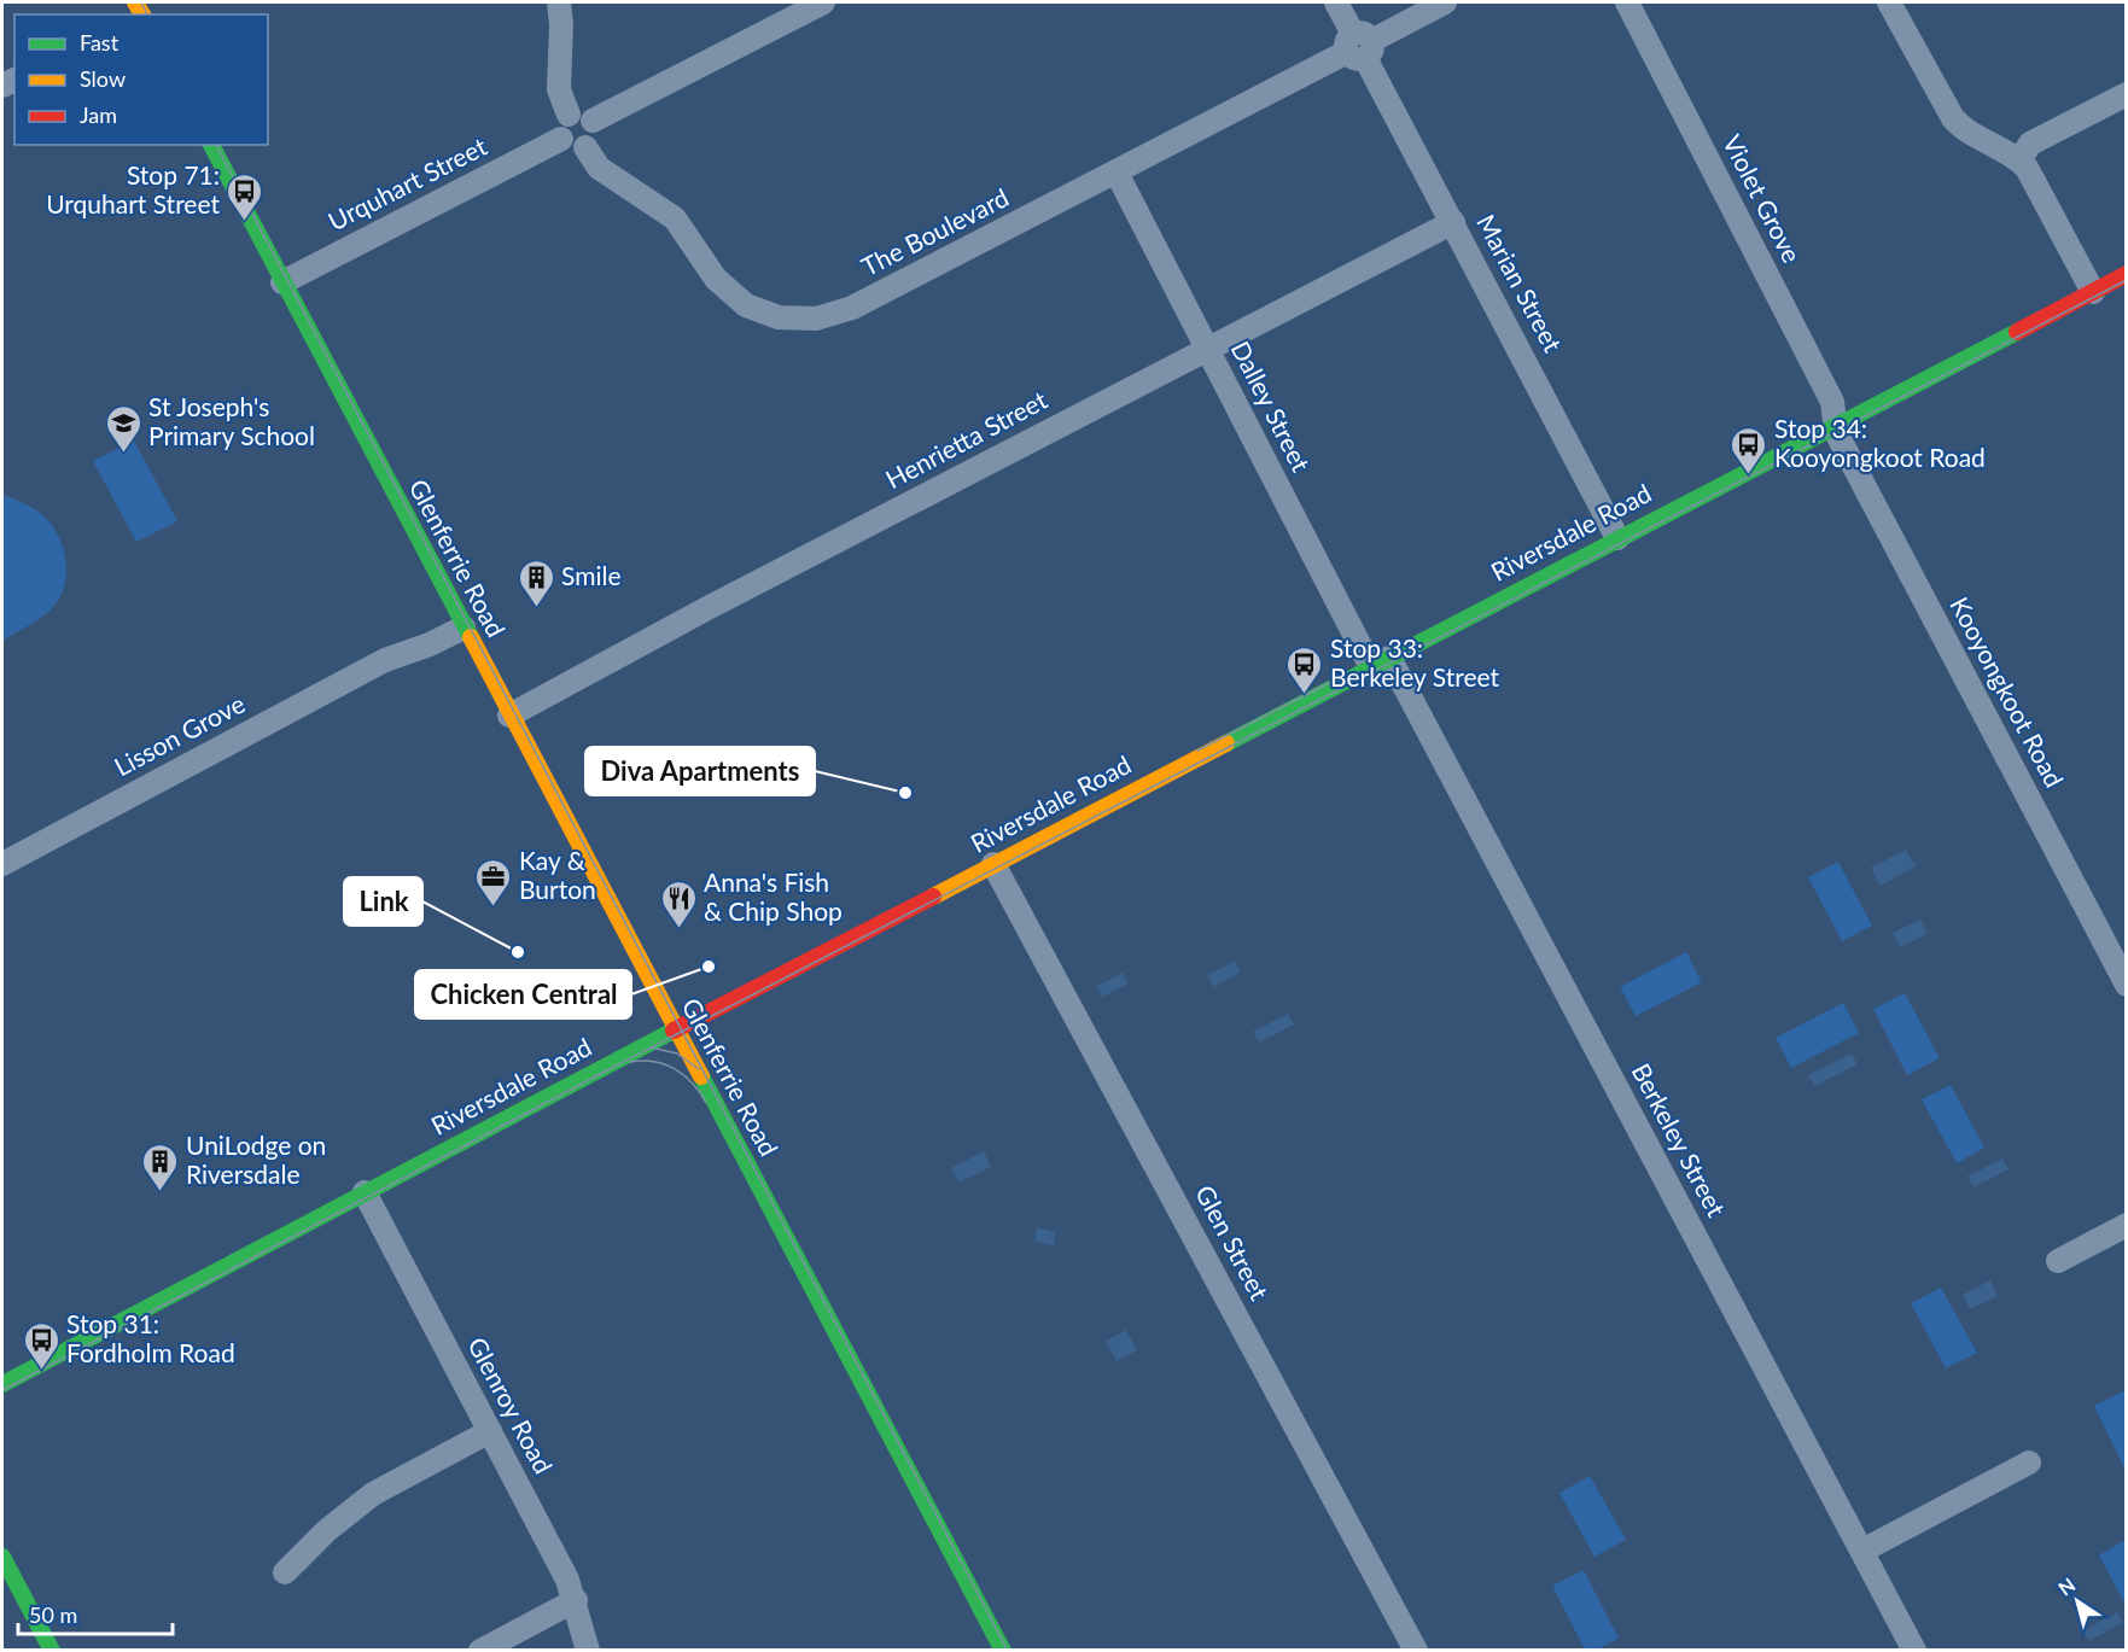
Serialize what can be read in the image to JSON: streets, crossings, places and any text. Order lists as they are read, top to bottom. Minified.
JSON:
{"streets":{"main road":["Riversdale Road","Glenferrie Road"],"street":["Urquhart Street","Violet Grove","The Boulevard","Marian Street","Dalley Street","Henrietta Street","Kooyongkoot Road","Lisson Grove","Berkeley Street","Glen Street","Glenroy Road"]},"crossings":[["Urquhart Street","The Boulevard"],["Urquhart Street","Glenferrie Road"],["Violet Grove","Riversdale Road"],["Violet Grove","Kooyongkoot Road"],["The Boulevard","Marian Street"],["The Boulevard","Dalley Street"],["Marian Street","Henrietta Street"],["Marian Street","Riversdale Road"],["Dalley Street","Henrietta Street"],["Dalley Street","Riversdale Road"],["Dalley Street","Berkeley Street"],["Henrietta Street","Glenferrie Road"],["Riversdale Road","Glenferrie Road"],["Riversdale Road","Kooyongkoot Road"],["Riversdale Road","Berkeley Street"],["Riversdale Road","Glen Street"],["Riversdale Road","Glenroy Road"],["Glenferrie Road","Lisson Grove"]],"places":{"bus stop":["Stop 71: Urquhart Street","Stop 34: Kooyongkoot Road","Stop 33: Berkeley Street","Stop 31: Fordholm Road"],"school or university":["St Joseph's Primary School"],"building":["Smile","UniLodge on Riversdale"],"other":["Diva Apartments","Link","Chicken Central"],"office":["Kay & Burton"],"restaurant":["Anna's Fish & Chip Shop"]},"legend":["Fast","Slow","Jam"],"scale_bar":"50 m","north":"top left"}
